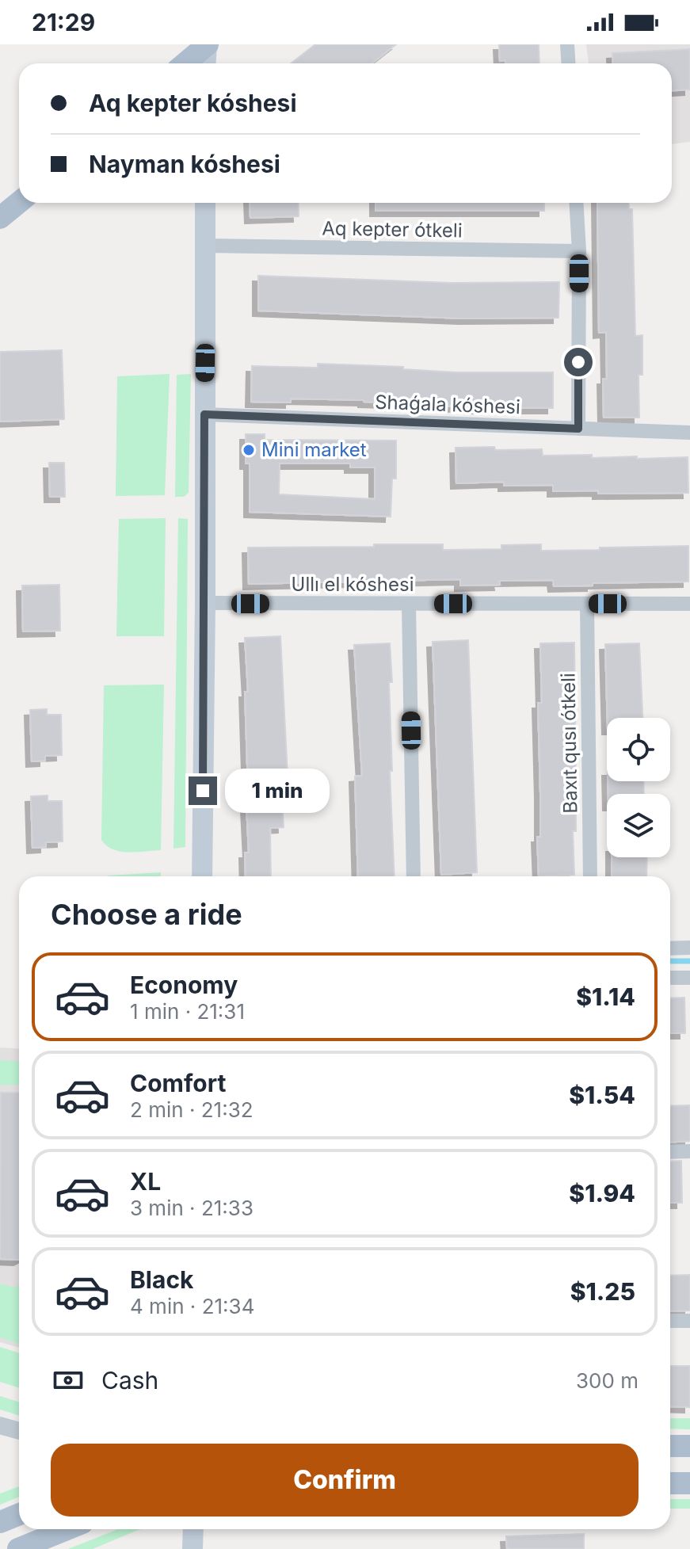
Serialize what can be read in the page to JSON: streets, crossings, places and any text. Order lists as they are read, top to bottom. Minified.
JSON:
{"streets":{"street":["Aq kepter ótkeli","Shaǵala kóshesi","Ullı el kóshesi","Baxıt qusı ótkeli"]},"crossings":[["Ullı el kóshesi","Baxıt qusı ótkeli"]],"places":["Mini market"],"page":{"status":"21:29","banner":["Aq kepter kóshesi","Nayman kóshesi"],"bubble":"1 min","heading":"Choose a ride","list":[{"name":"Economy","note":"1 min · 21:31","value":"$1.14"},{"name":"Comfort","note":"2 min · 21:32","value":"$1.54"},{"name":"XL","note":"3 min · 21:33","value":"$1.94"},{"name":"Black","note":"4 min · 21:34","value":"$1.25"}],"pay":["Cash","300 m"],"buttons":"Confirm"}}
